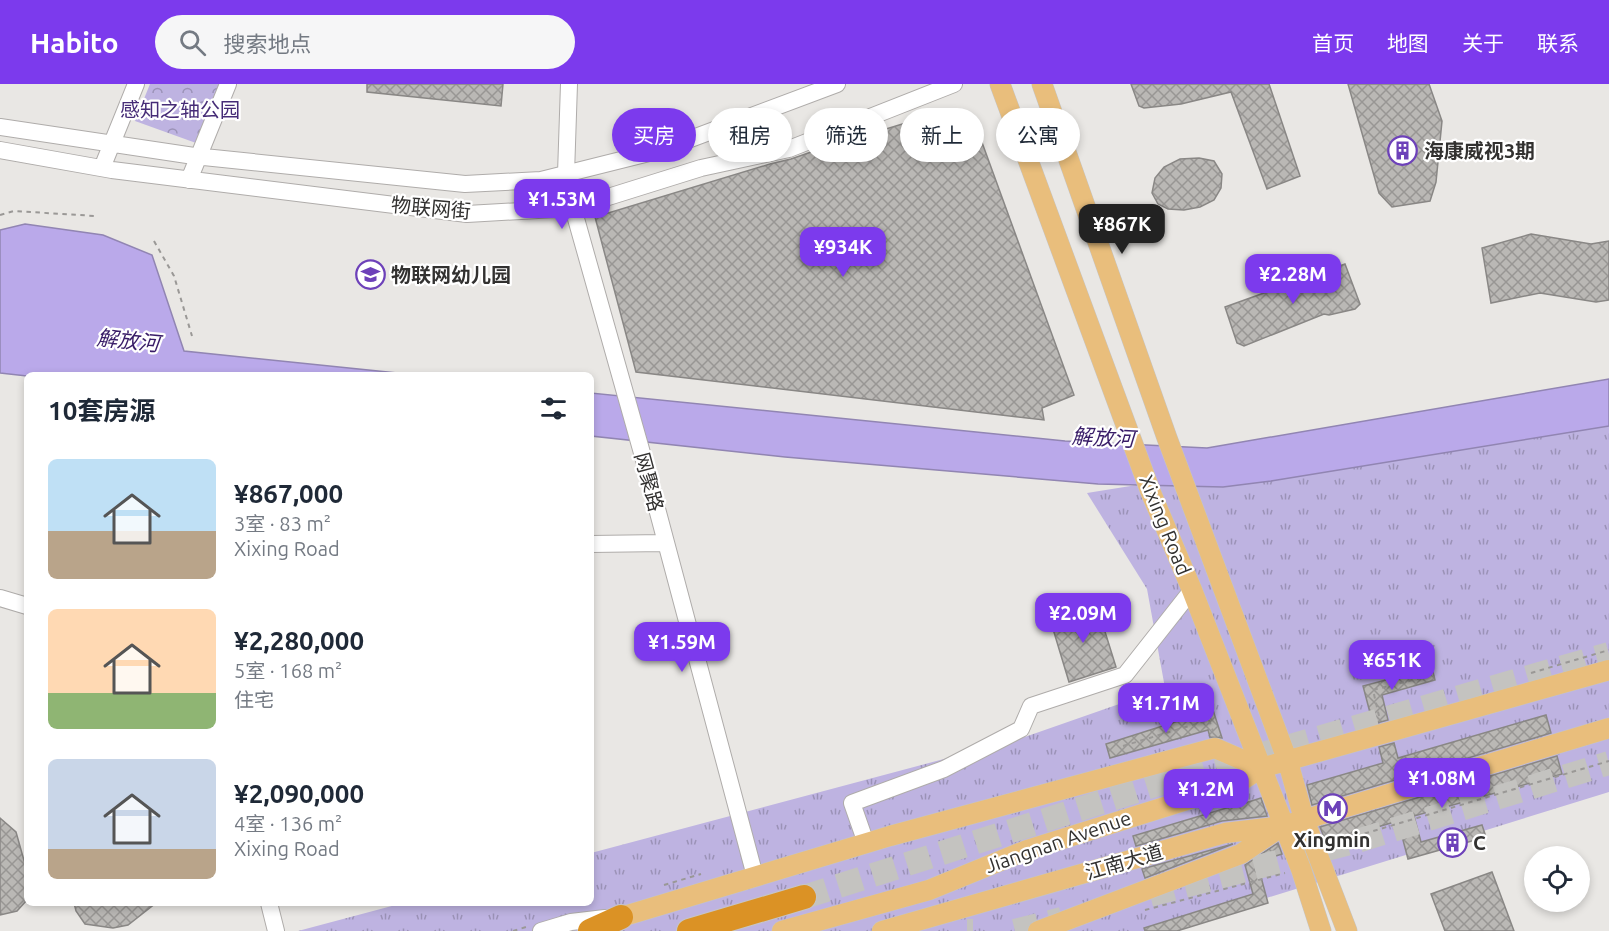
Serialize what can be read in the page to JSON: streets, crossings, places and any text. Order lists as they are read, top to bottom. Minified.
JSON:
{"streets":{"main road":["Xixing Road","Jiangnan Avenue","江南大道"],"street":["物联网街","网聚路"]},"crossings":[["物联网街","网聚路"],["Xixing Road","Jiangnan Avenue"],["Xixing Road","江南大道"]],"water":["解放河"],"parks":["感知之轴公园"],"places":{"building":["海康威视3期","C"],"school or university":["物联网幼儿园"],"metro station":["Xingmin"]},"page":{"header":"Habito","search":"搜索地点","nav":["首页","地图","关于","联系"],"chip":["买房","租房","筛选","新上","公寓"],"price":["¥1.53M","¥867K","¥934K","¥2.28M","¥2.09M","¥1.59M","¥651K","¥1.71M","¥1.08M","¥1.2M"],"heading":"10套房源","list":[{"name":"¥867,000","note":"3室 · 83 m² · Xixing Road"},{"name":"¥2,280,000","note":"5室 · 168 m² · 住宅"},{"name":"¥2,090,000","note":"4室 · 136 m² · Xixing Road"}]}}
